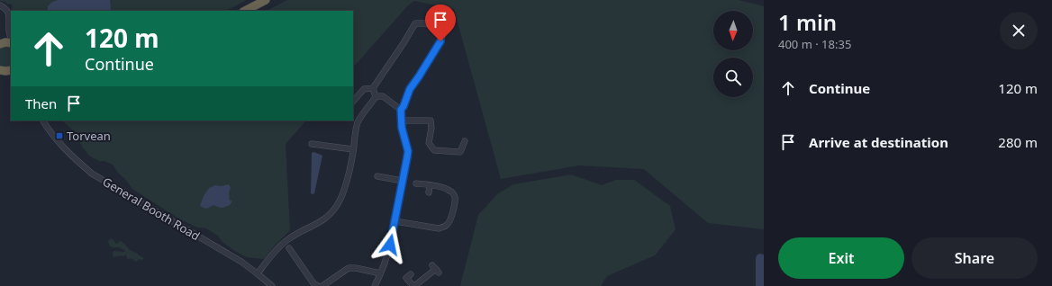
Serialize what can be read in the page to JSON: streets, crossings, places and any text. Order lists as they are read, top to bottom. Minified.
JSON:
{"streets":{"street":["General Booth Road"]},"places":{"transit":["Torvean"]},"north":"bottom","page":{"heading":["1 min","400 m · 18:35"],"turn":["120 m","Continue"],"list":[{"name":"Continue","value":"120 m"},{"name":"Arrive at destination","value":"280 m"}],"then":"Then","buttons":["Exit","Share"]}}
